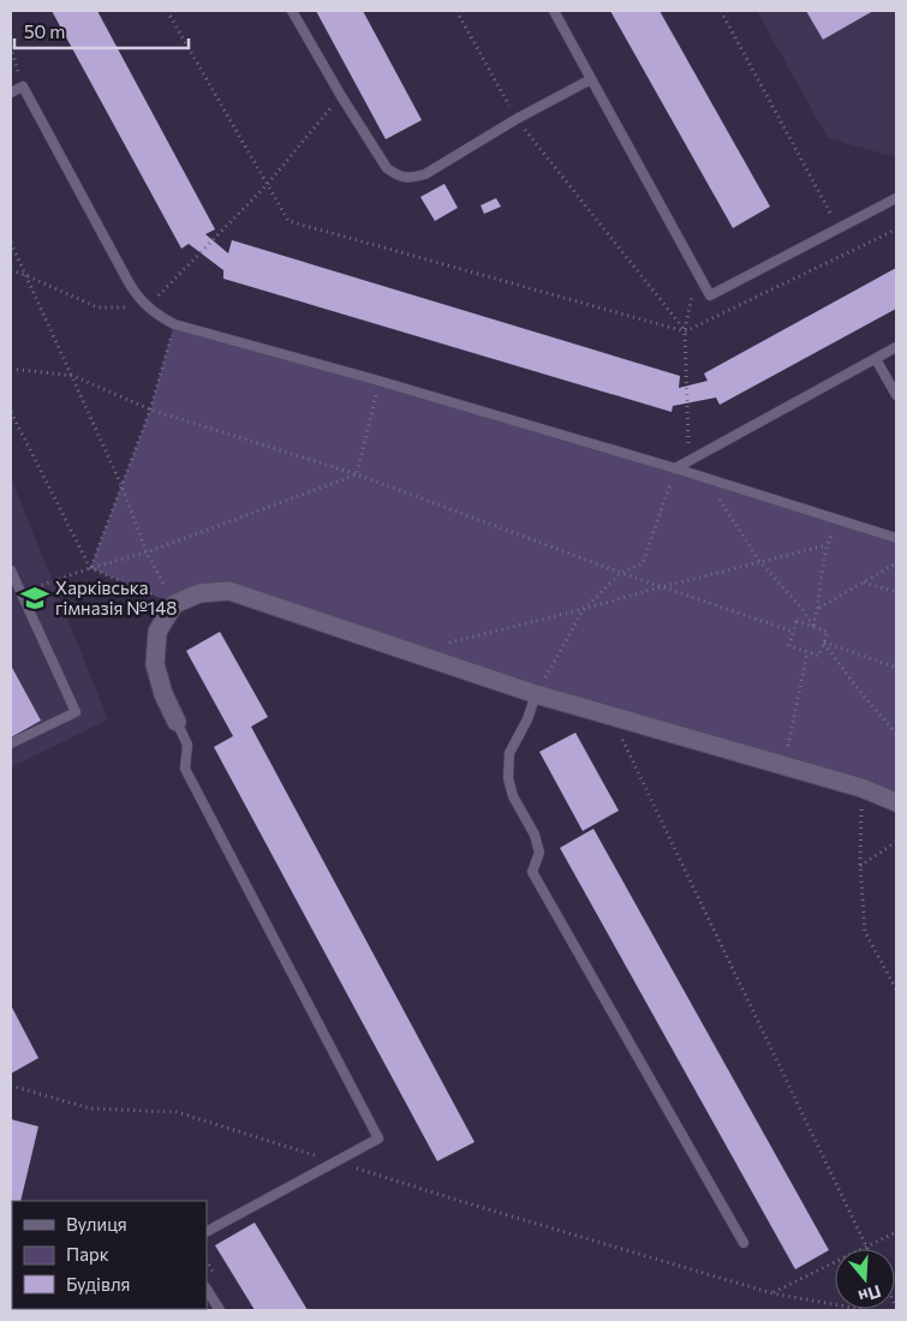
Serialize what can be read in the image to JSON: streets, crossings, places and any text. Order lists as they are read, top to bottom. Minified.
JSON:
{"places":{"school or university":["Харківська гімназія №148"]},"legend":["Вулиця","Парк","Будівля"],"scale_bar":"50 m","north":"bottom"}
